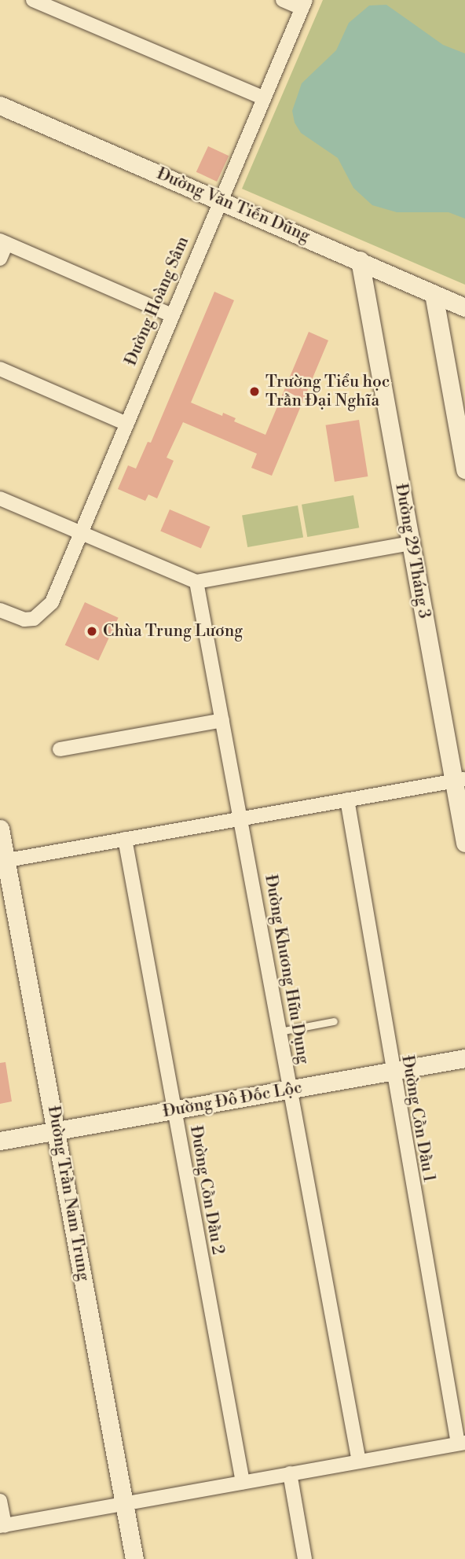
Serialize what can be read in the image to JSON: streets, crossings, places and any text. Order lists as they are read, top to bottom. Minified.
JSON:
{"streets":{"street":["Đường Văn Tiến Dũng","Đường Hoàng Sâm","Đường 29 Tháng 3","Đường Khương Hữu Dụng","Đường Đô Đốc Lộc","Đường Cồn Dầu 1","Đường Cồn Dầu 2","Đường Trần Nam Trung"]},"crossings":[["Đường Văn Tiến Dũng","Đường Hoàng Sâm"],["Đường Văn Tiến Dũng","Đường 29 Tháng 3"],["Đường Khương Hữu Dụng","Đường Đô Đốc Lộc"],["Đường Đô Đốc Lộc","Đường Cồn Dầu 1"],["Đường Đô Đốc Lộc","Đường Cồn Dầu 2"],["Đường Đô Đốc Lộc","Đường Trần Nam Trung"]],"places":["Trường Tiểu học Trần Đại Nghĩa","Chùa Trung Lương"]}
